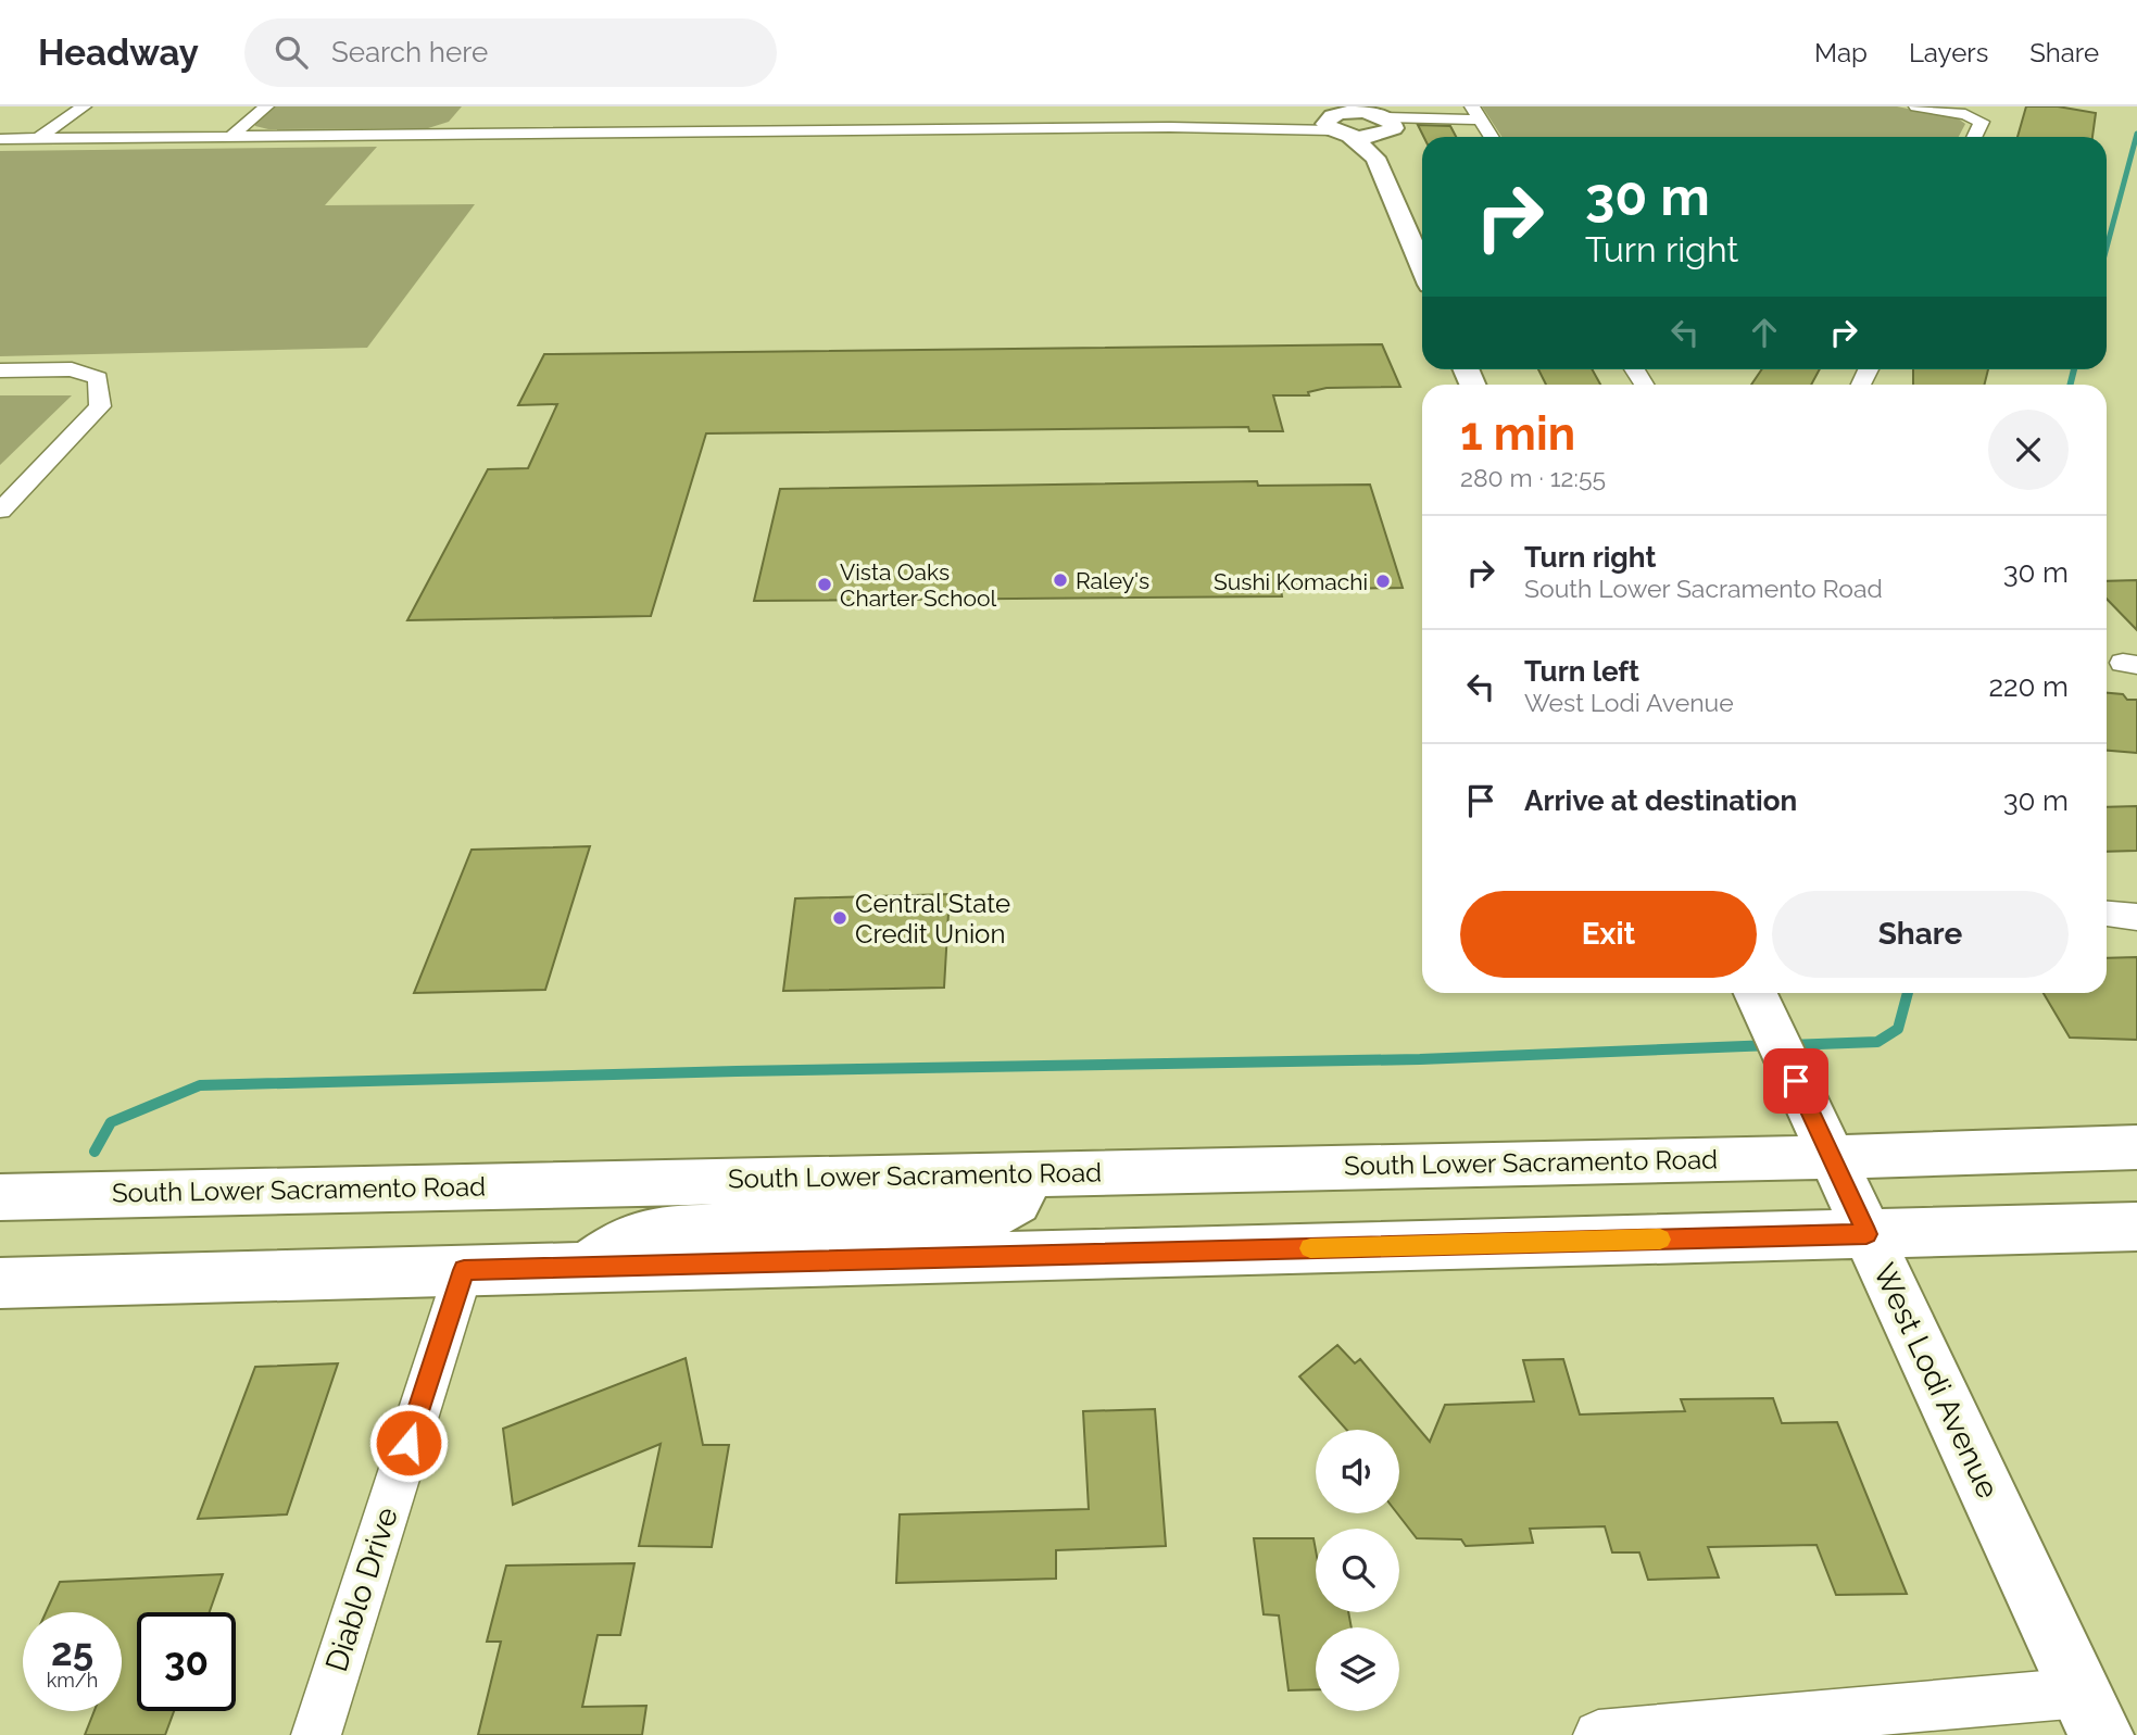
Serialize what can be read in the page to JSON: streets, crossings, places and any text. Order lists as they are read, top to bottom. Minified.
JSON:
{"streets":{"main road":["South Lower Sacramento Road","West Lodi Avenue"],"street":["Diablo Drive"]},"crossings":[["South Lower Sacramento Road","West Lodi Avenue"]],"places":["Raley's","Sushi Komachi","Vista Oaks Charter School","Central State Credit Union"],"page":{"header":"Headway","search":"Search here","nav":["Map","Layers","Share"],"turn":["30 m","Turn right"],"heading":["1 min","280 m · 12:55"],"list":[{"name":"Turn right","note":"South Lower Sacramento Road","value":"30 m"},{"name":"Turn left","note":"West Lodi Avenue","value":"220 m"},{"name":"Arrive at destination","value":"30 m"}],"buttons":["Exit","Share"],"speed":"25 km/h","limit":"30"}}
